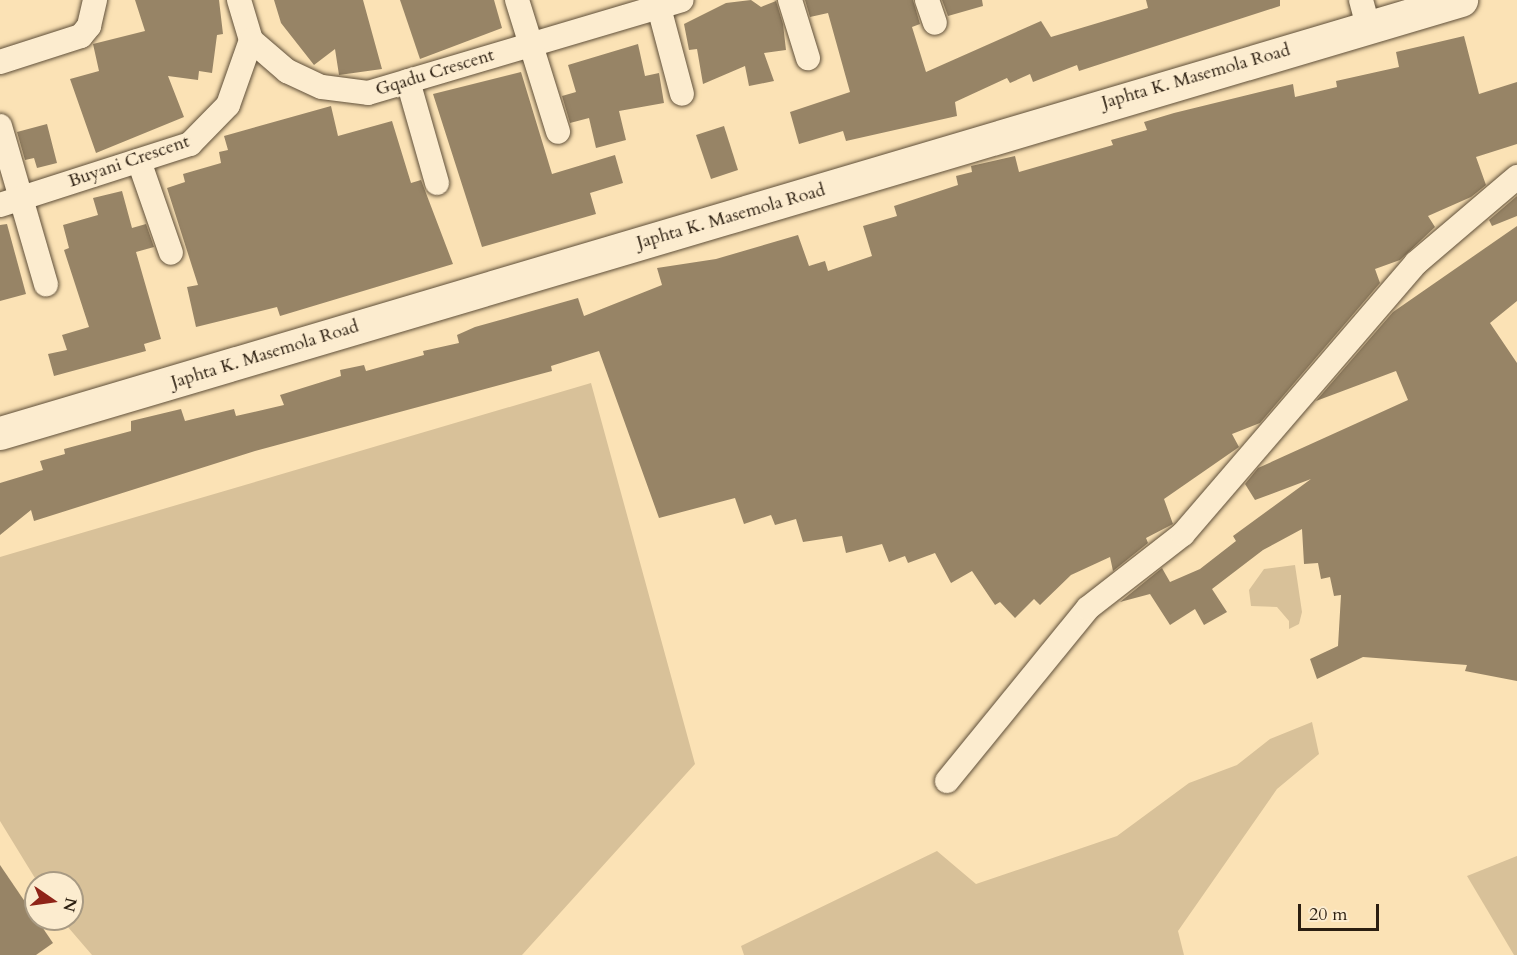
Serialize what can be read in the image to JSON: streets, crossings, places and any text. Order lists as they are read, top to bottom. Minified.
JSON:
{"streets":{"main road":["Japhta K. Masemola Road"],"street":["Gqadu Crescent","Buyani Crescent"]},"crossings":[["Gqadu Crescent","Buyani Crescent"]],"scale_bar":"20 m","north":"right"}
